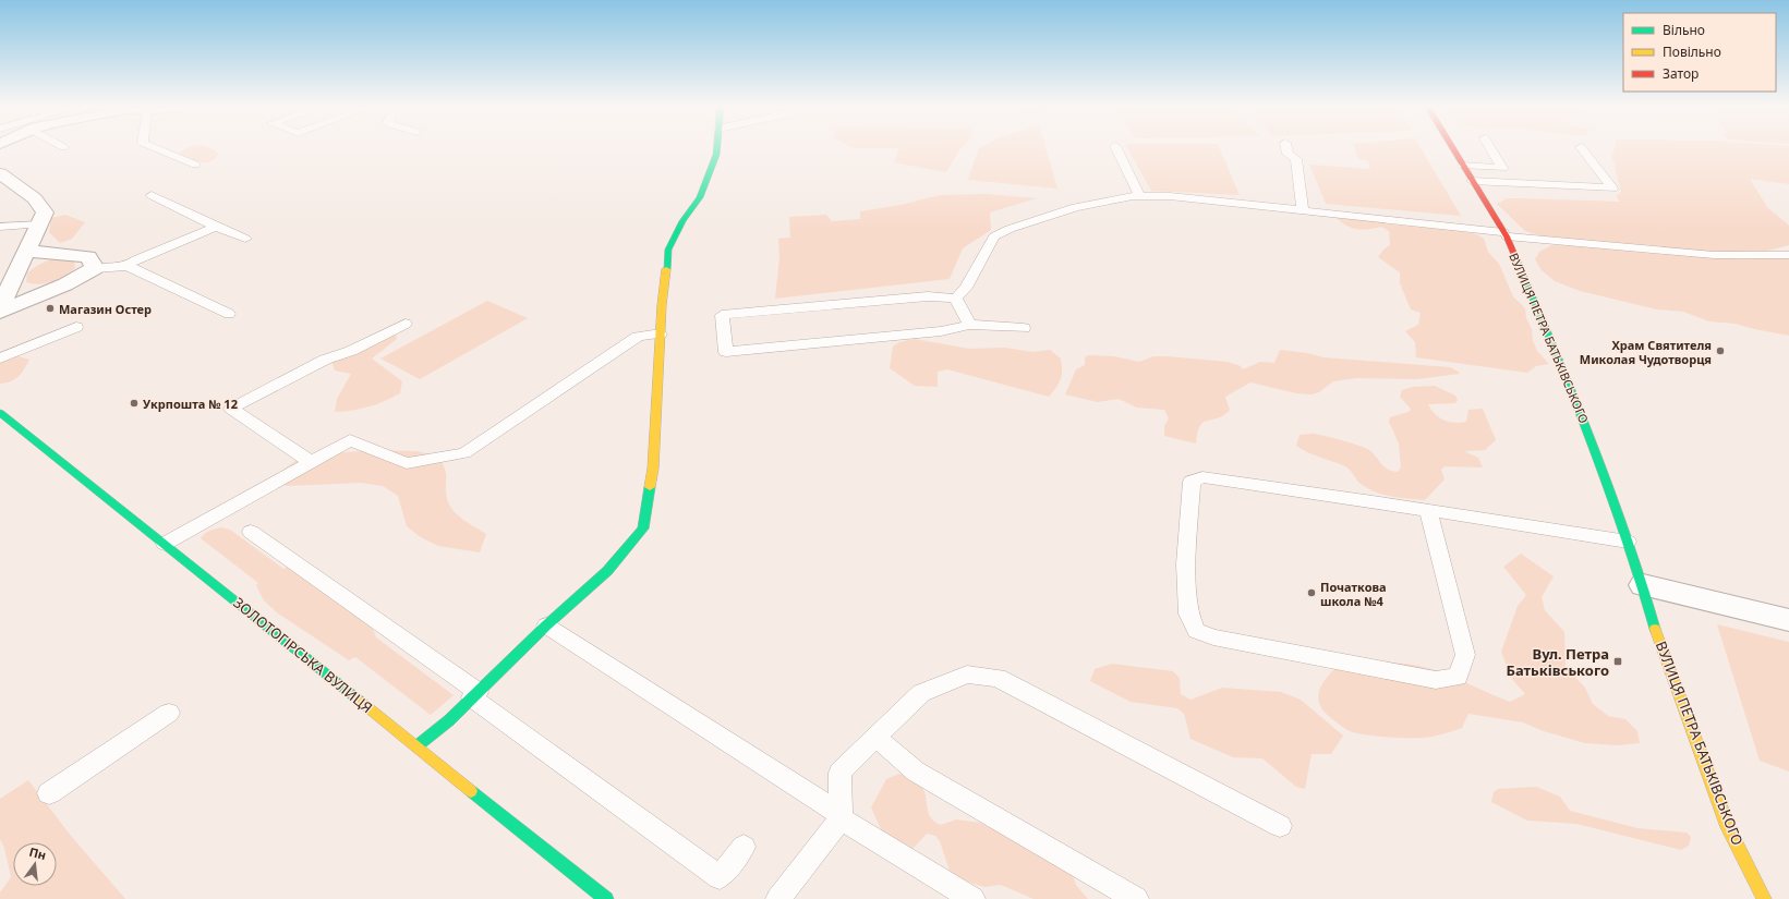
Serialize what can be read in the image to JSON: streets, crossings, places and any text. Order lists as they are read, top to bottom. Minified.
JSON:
{"streets":{"street":["ВУЛИЦЯ ПЕТРА БАТЬКІВСЬКОГО","ЗОЛОТОГІРСЬКА ВУЛИЦЯ"]},"places":{"other":["Магазин Остер","Храм Святителя Миколая Чудотворця","Укрпошта № 12","Початкова школа №4"],"transit":["Вул. Петра Батьківського"]},"legend":["Вільно","Повільно","Затор"],"north":"top"}
